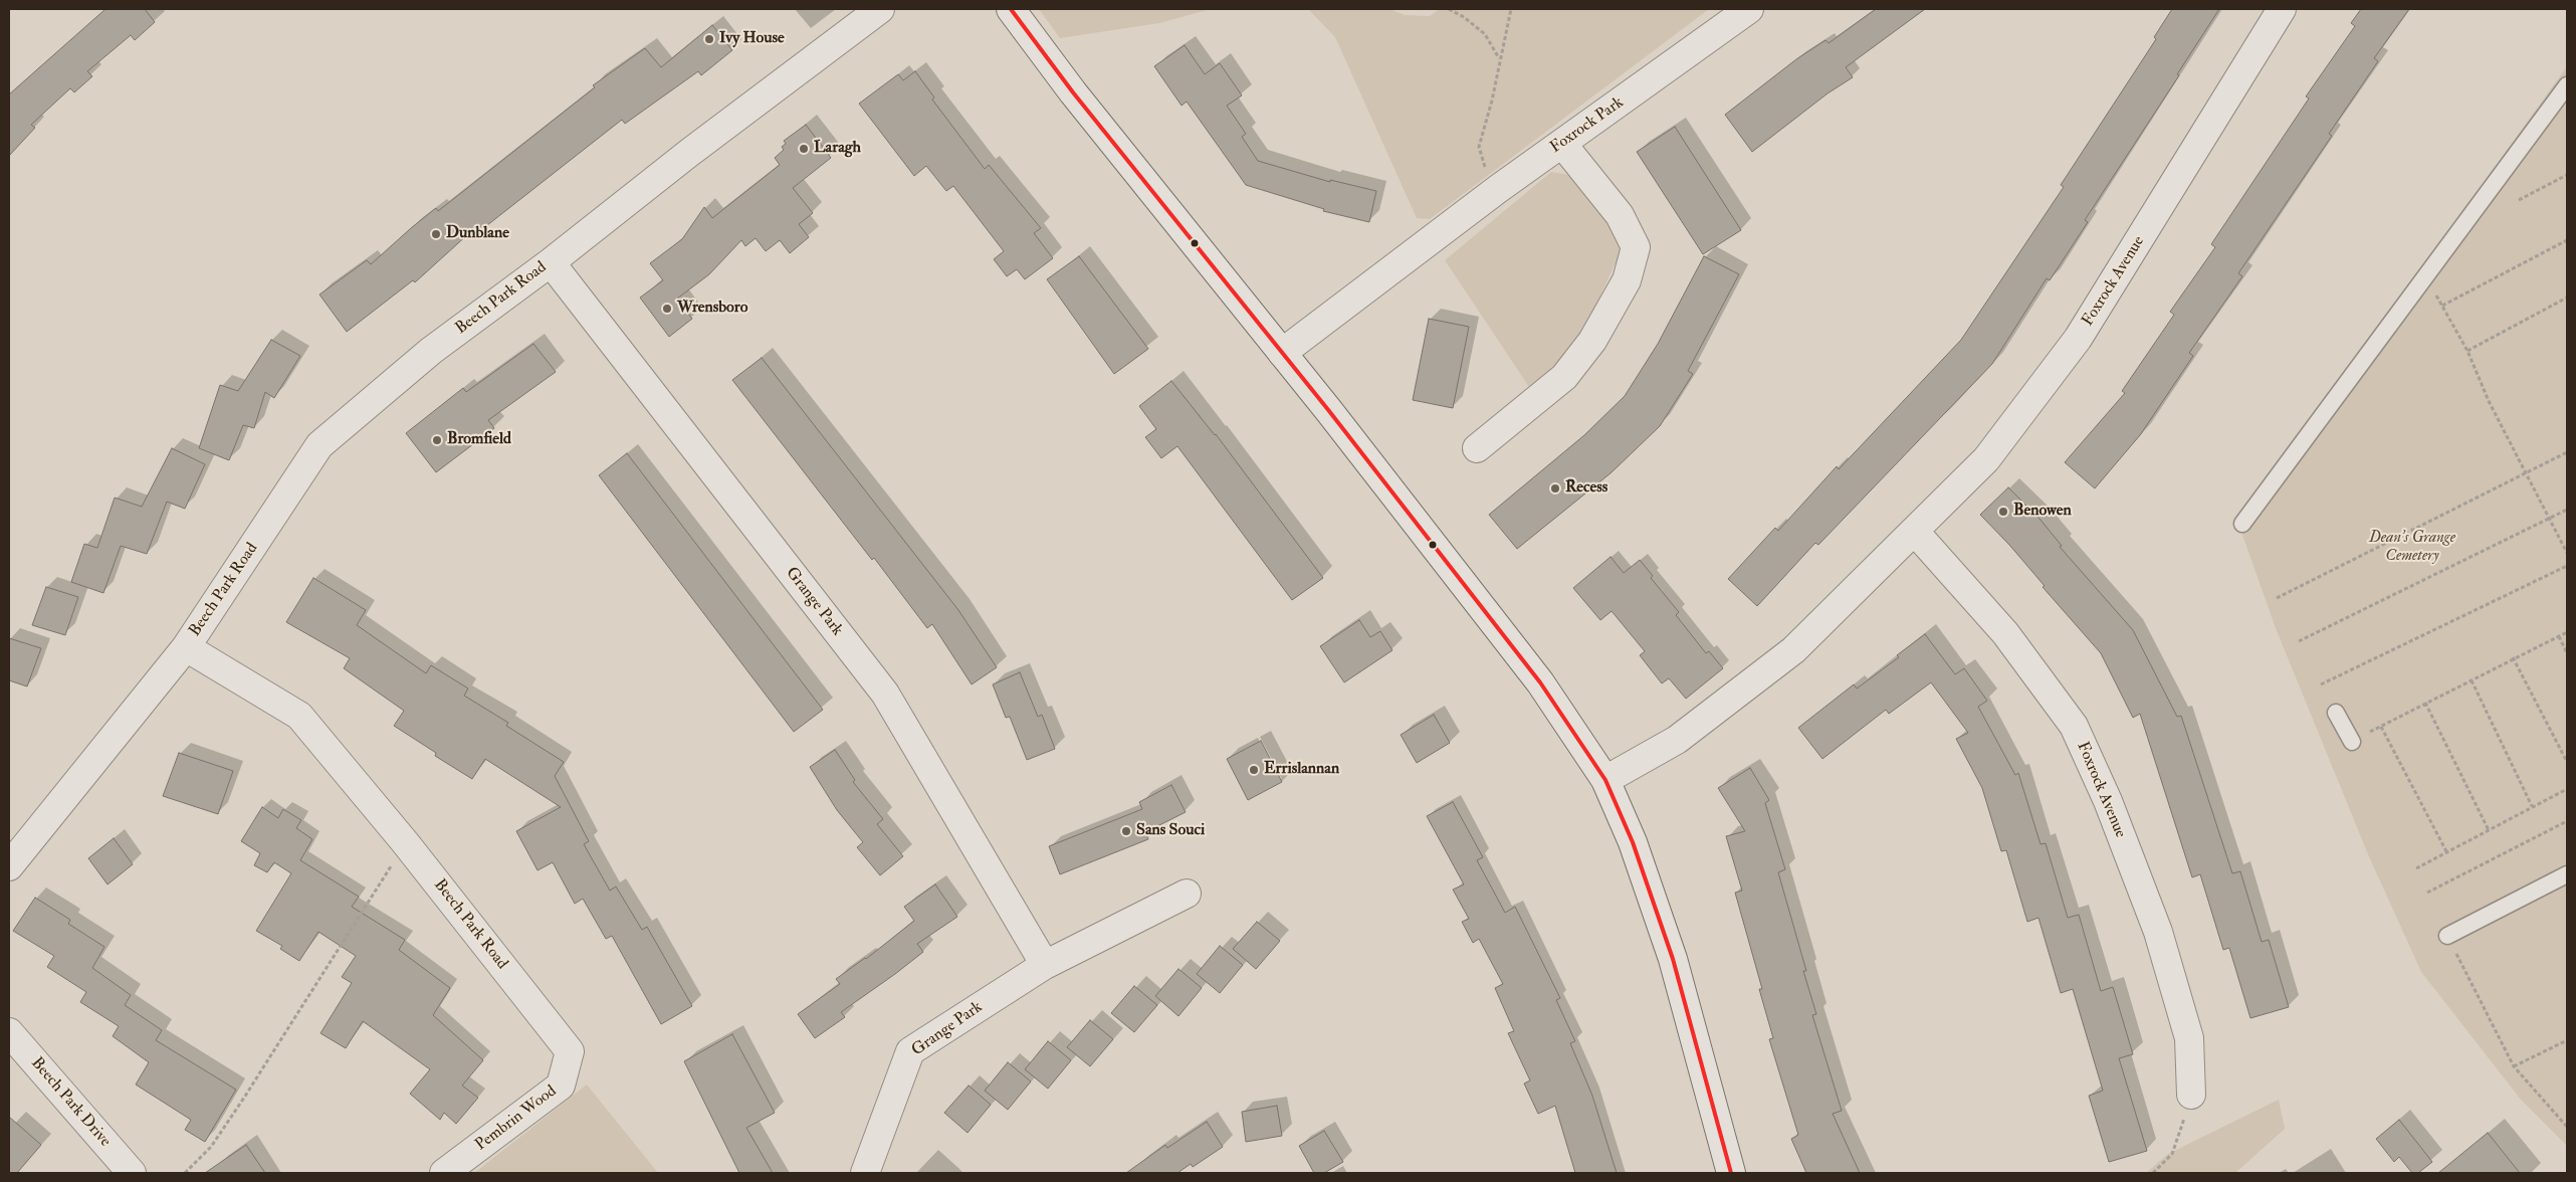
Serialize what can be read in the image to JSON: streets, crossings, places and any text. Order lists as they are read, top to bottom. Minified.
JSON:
{"streets":{"street":["Foxrock Park","Foxrock Avenue","Beech Park Road","Grange Park","Beech Park Drive","Pembrin Wood"]},"crossings":[["Beech Park Road","Grange Park"],["Beech Park Road","Pembrin Wood"]],"parks":["Dean's Grange Cemetery"],"places":["Ivy House","Laragh","Dunblane","Wrensboro","Bromfield","Recess","Benowen","Errislannan","Sans Souci"]}
